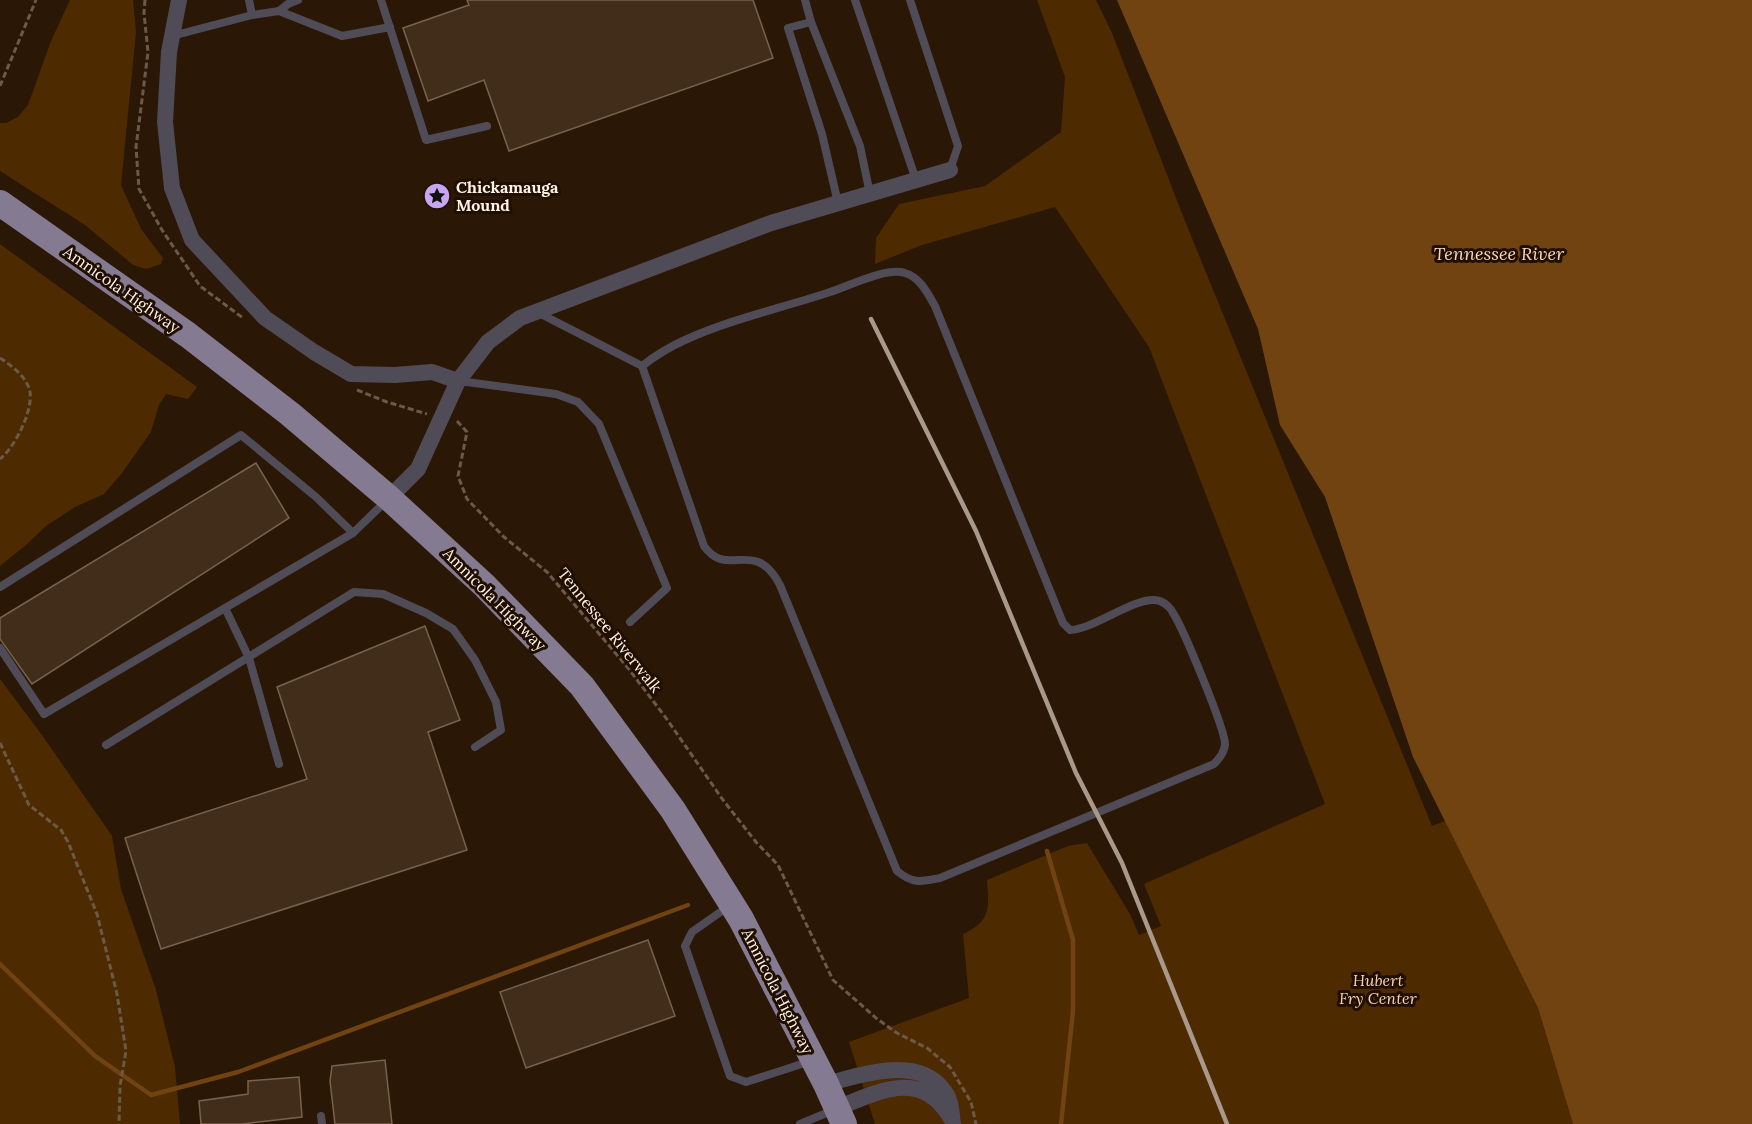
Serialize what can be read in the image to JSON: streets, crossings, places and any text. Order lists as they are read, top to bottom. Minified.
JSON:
{"streets":{"main road":["Amnicola Highway"],"path":["Tennessee Riverwalk"]},"water":["Tennessee River"],"parks":["Hubert Fry Center"],"places":{"place":["Chickamauga Mound"]}}
